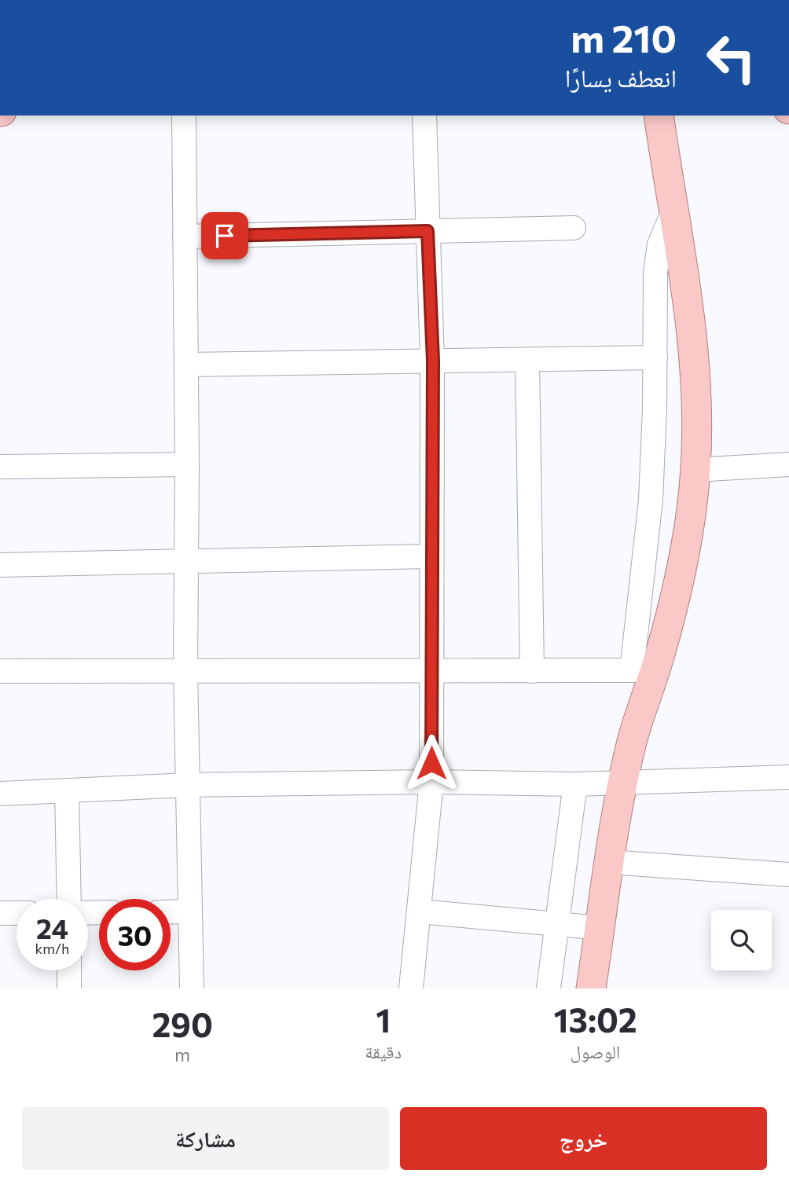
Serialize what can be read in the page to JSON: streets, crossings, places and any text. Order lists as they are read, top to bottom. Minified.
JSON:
{"page":{"turn":["210 m","انعطف يسارًا"],"speed":"24 km/h","limit":"30","eta":["13:02","الوصول","1","دقيقة","290","m"],"buttons":["خروج","مشاركة"]}}
